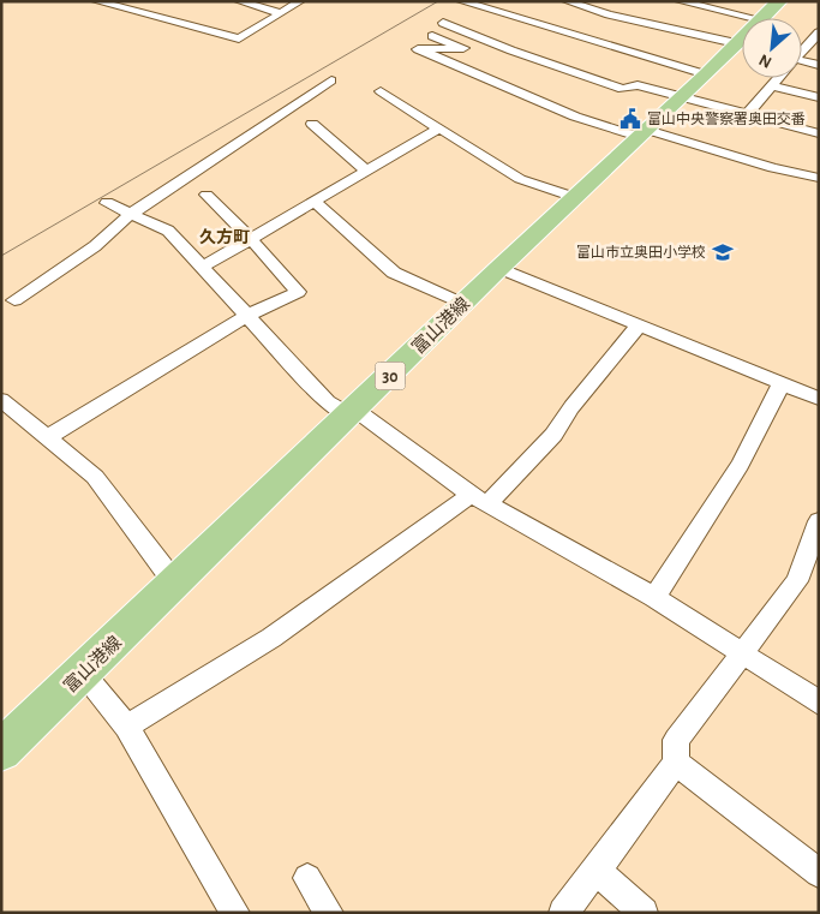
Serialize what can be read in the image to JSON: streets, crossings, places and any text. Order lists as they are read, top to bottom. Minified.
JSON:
{"streets":{"main road":["富山港線","30"]},"districts":["久方町"],"places":{"public building":["富山中央警察署奥田交番"],"school or university":["富山市立奥田小学校"]},"north":"bottom left"}
